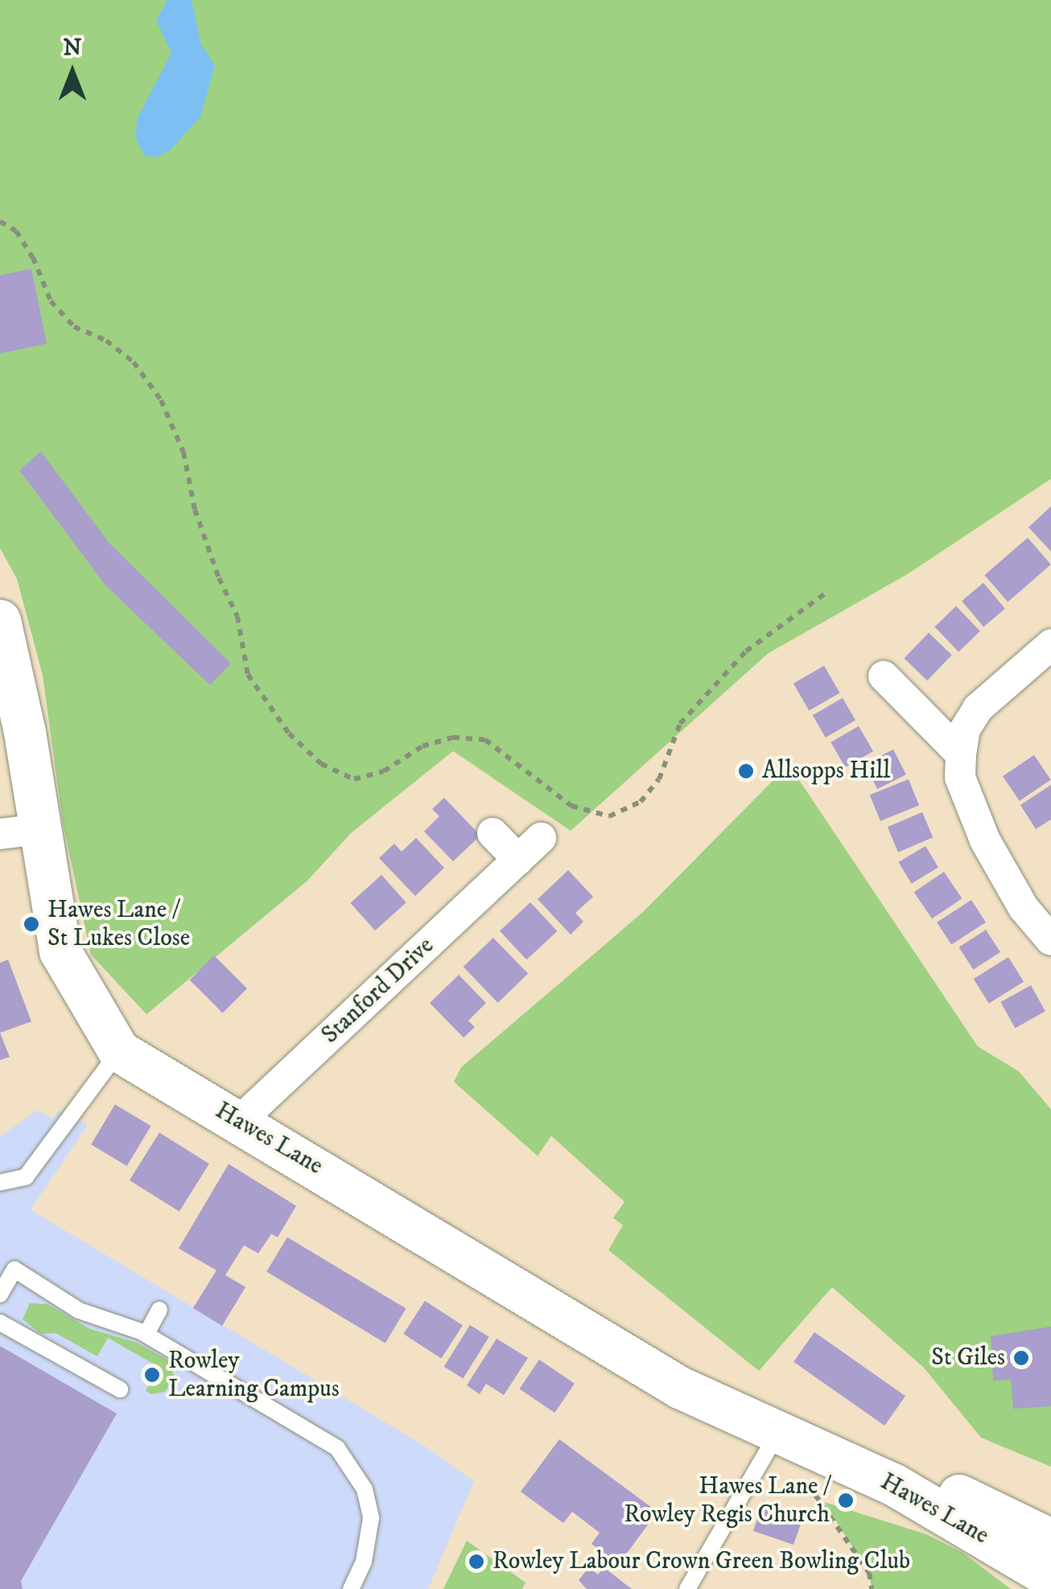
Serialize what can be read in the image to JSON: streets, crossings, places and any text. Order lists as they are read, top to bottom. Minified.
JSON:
{"streets":{"main road":["Hawes Lane"],"street":["Stanford Drive"]},"crossings":[["Stanford Drive","Hawes Lane"]],"places":["Allsopps Hill","Hawes Lane / St Lukes Close","St Giles","Rowley Learning Campus","Hawes Lane / Rowley Regis Church","Rowley Labour Crown Green Bowling Club"],"north":"top"}
